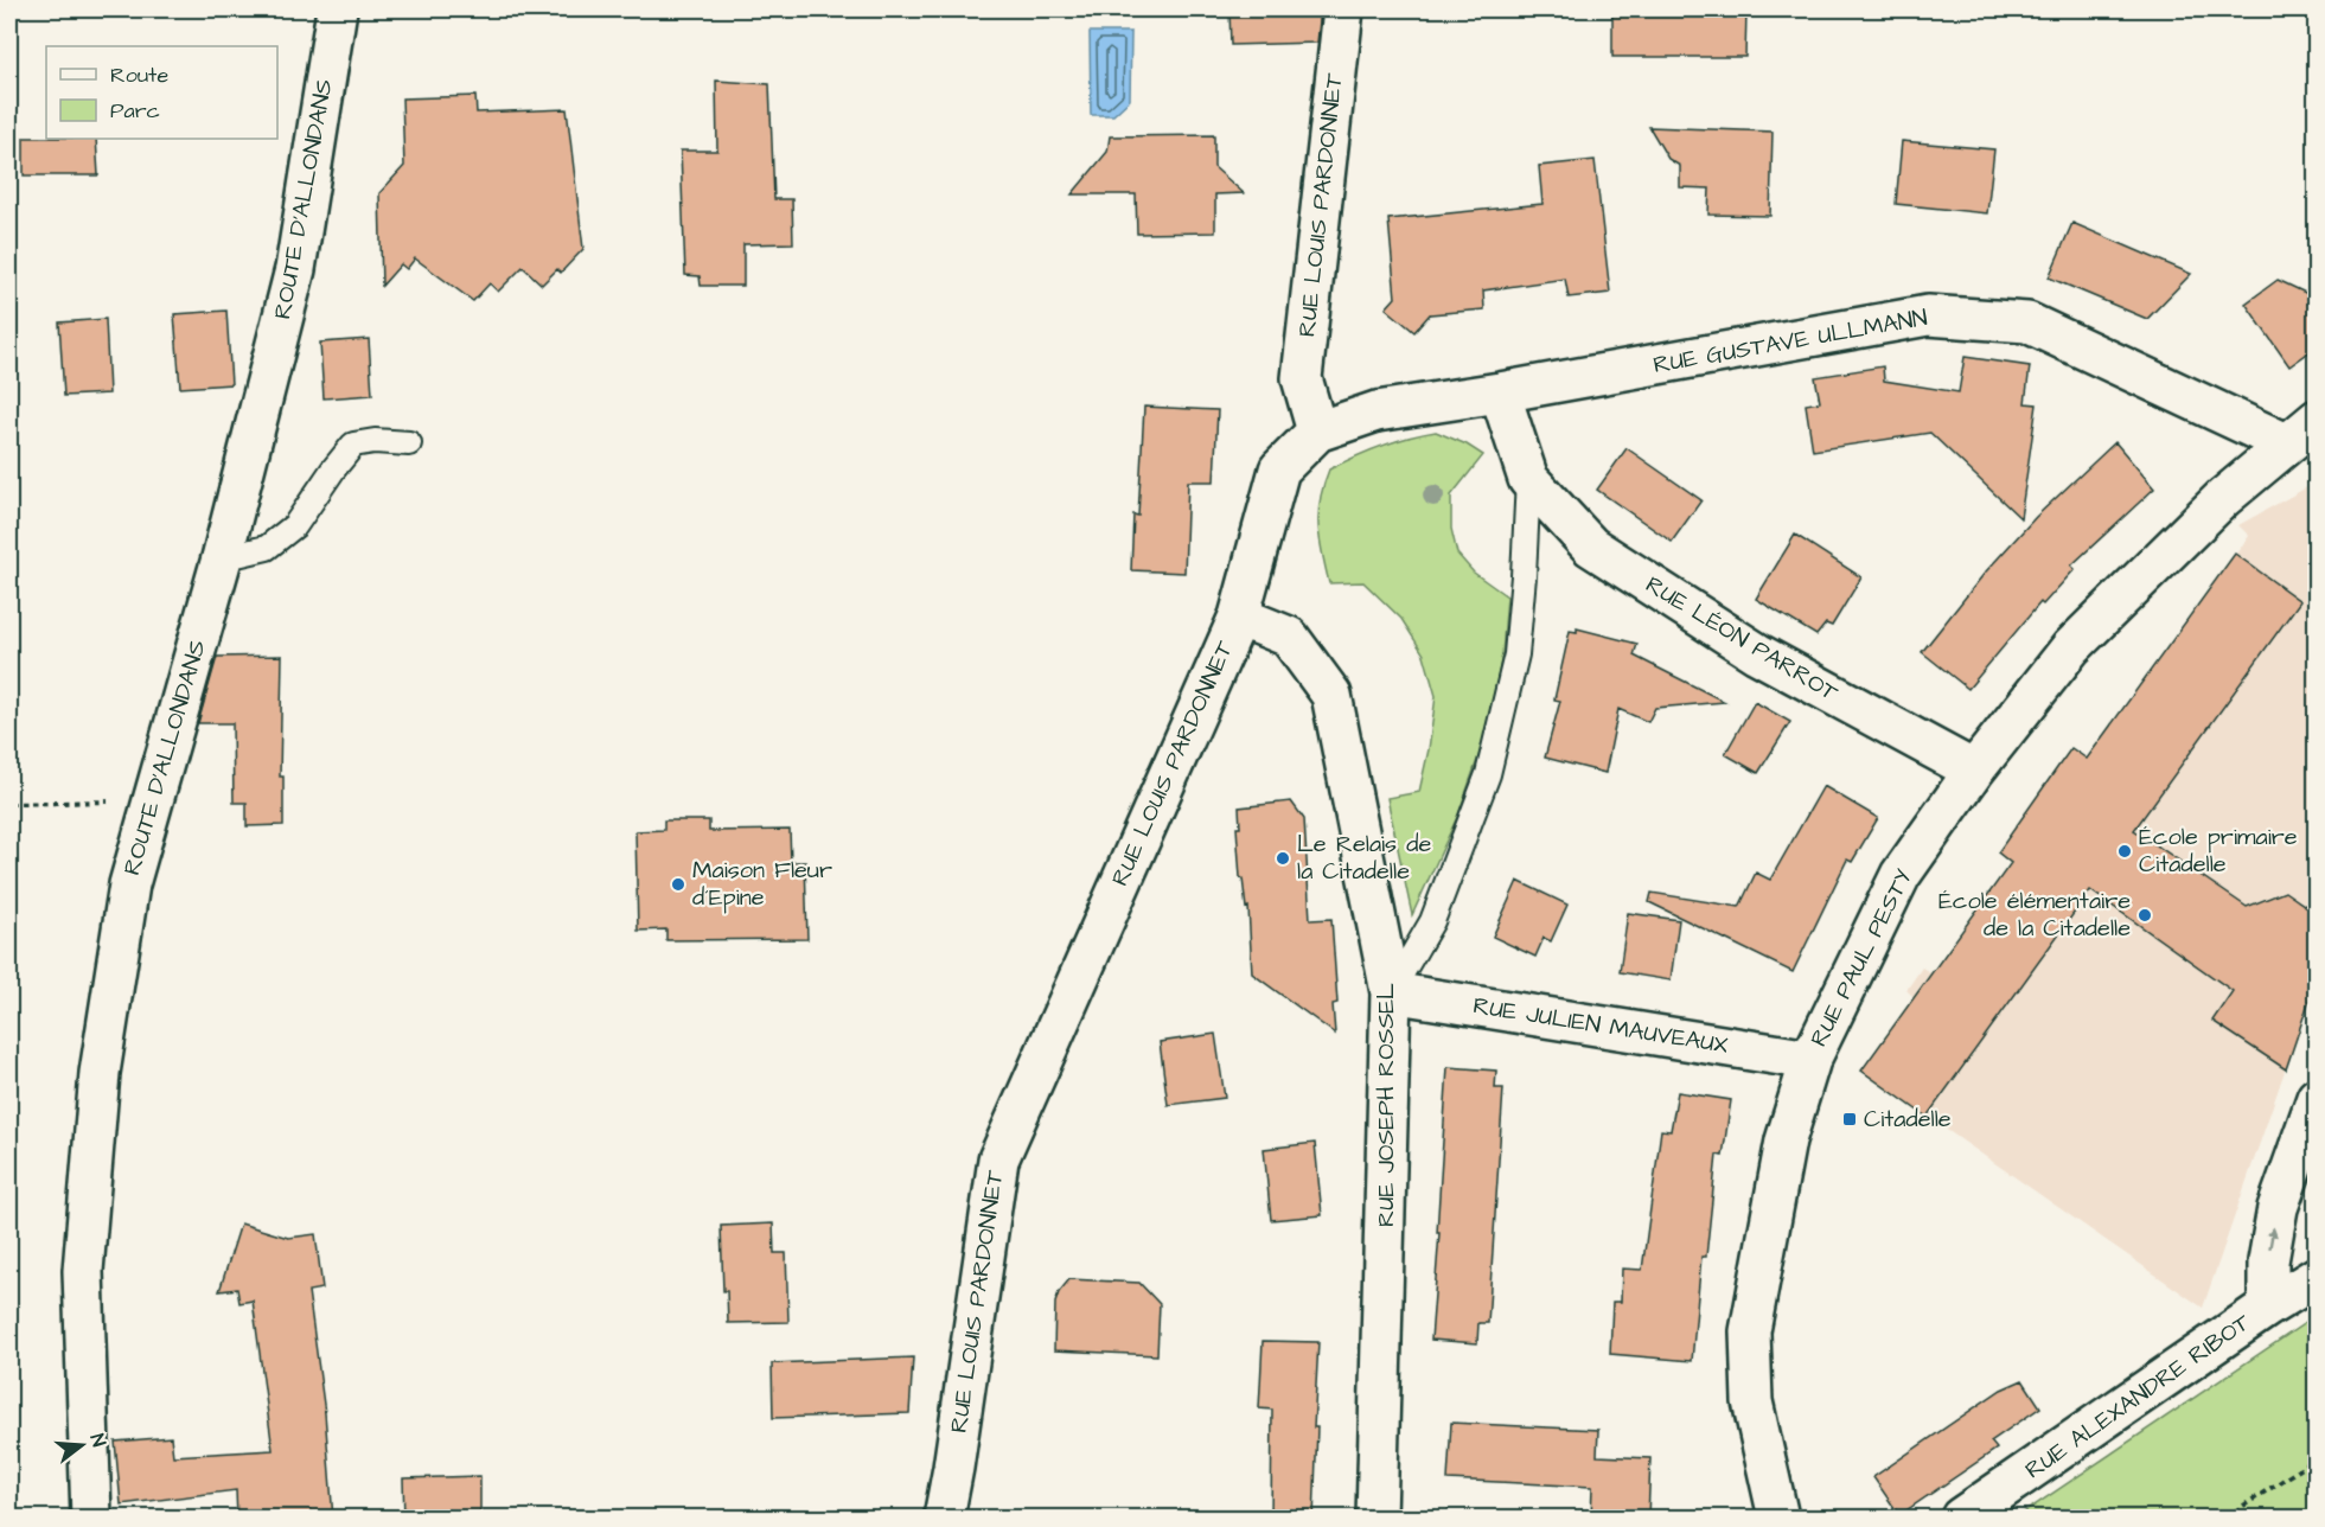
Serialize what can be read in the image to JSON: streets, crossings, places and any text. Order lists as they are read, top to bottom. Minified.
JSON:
{"streets":{"street":["ROUTE D'ALLONDANS","RUE LOUIS PARDONNET","RUE GUSTAVE ULLMANN","RUE LÉON PARROT","RUE PAUL PESTY","RUE JULIEN MAUVEAUX","RUE JOSEPH ROSSEL","RUE ALEXANDRE RIBOT"]},"crossings":[["RUE LOUIS PARDONNET","RUE GUSTAVE ULLMANN"],["RUE LOUIS PARDONNET","RUE JOSEPH ROSSEL"],["RUE GUSTAVE ULLMANN","RUE LÉON PARROT"],["RUE GUSTAVE ULLMANN","RUE PAUL PESTY"],["RUE LÉON PARROT","RUE PAUL PESTY"],["RUE LÉON PARROT","RUE JULIEN MAUVEAUX"],["RUE LÉON PARROT","RUE JOSEPH ROSSEL"],["RUE PAUL PESTY","RUE JULIEN MAUVEAUX"],["RUE JULIEN MAUVEAUX","RUE JOSEPH ROSSEL"]],"places":{"other":["École primaire Citadelle","Le Relais de la Citadelle","Maison Fleur d´Epine","École élémentaire de la Citadelle"],"transit":["Citadelle"]},"legend":["Route","Parc"],"north":"right"}
